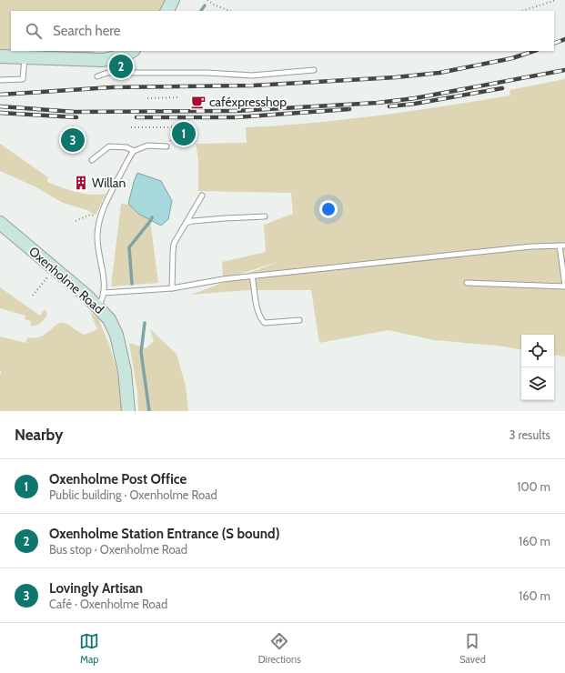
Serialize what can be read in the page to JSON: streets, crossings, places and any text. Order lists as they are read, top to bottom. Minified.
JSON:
{"streets":{"main road":["Oxenholme Road"]},"places":{"cafe":["caféxpresshop"],"building":["Willan"]},"page":{"search":"Search here","pins":["2","1","3"],"heading":["Nearby","3 results"],"list":[{"mark":"1","name":"Oxenholme Post Office","note":"Public building · Oxenholme Road","value":"100 m"},{"mark":"2","name":"Oxenholme Station Entrance (S bound)","note":"Bus stop · Oxenholme Road","value":"160 m"},{"mark":"3","name":"Lovingly Artisan","note":"Café · Oxenholme Road","value":"160 m"}],"nav":["Map","Directions","Saved"]}}
